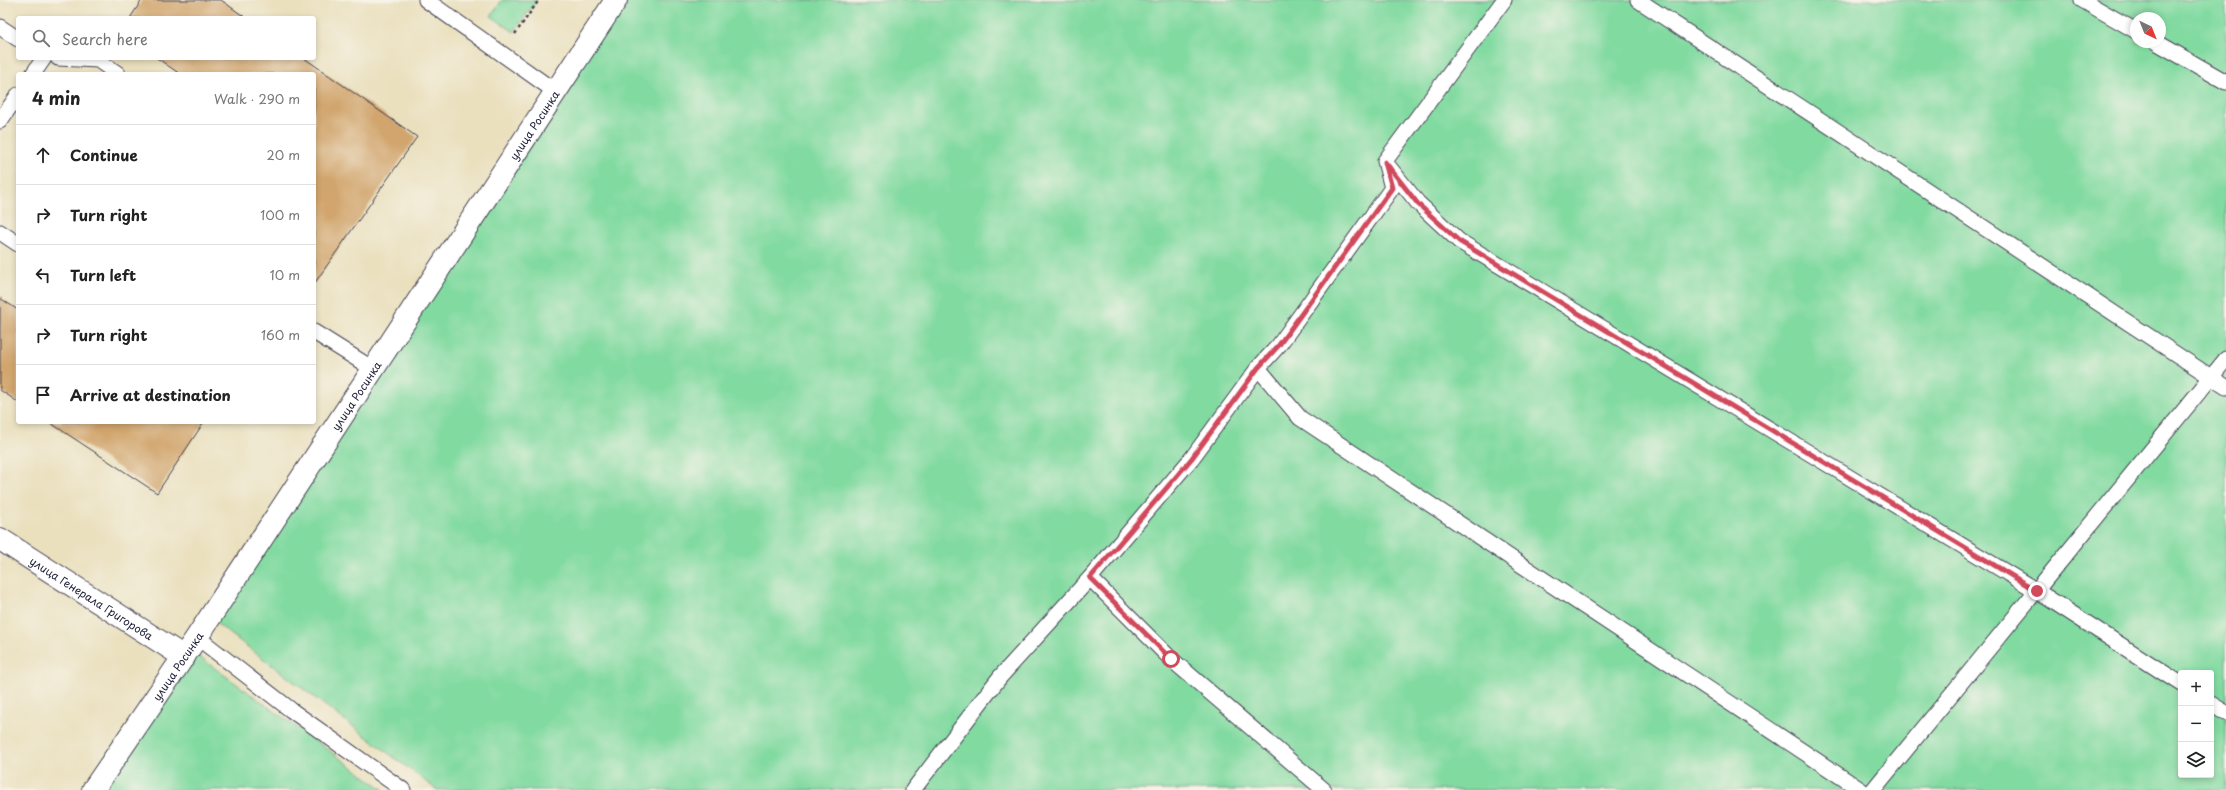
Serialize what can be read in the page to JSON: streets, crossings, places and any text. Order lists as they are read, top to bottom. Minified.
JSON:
{"streets":{"main road":["улица Росинка","улица Генерала Григорова"]},"crossings":[["улица Росинка","улица Генерала Григорова"]],"north":"bottom right","page":{"search":"Search here","heading":["4 min","Walk · 290 m"],"list":[["Continue","20 m"],["Turn right","100 m"],["Turn left","10 m"],["Turn right","160 m"],"Arrive at destination"],"map_buttons":["+","−"]}}
